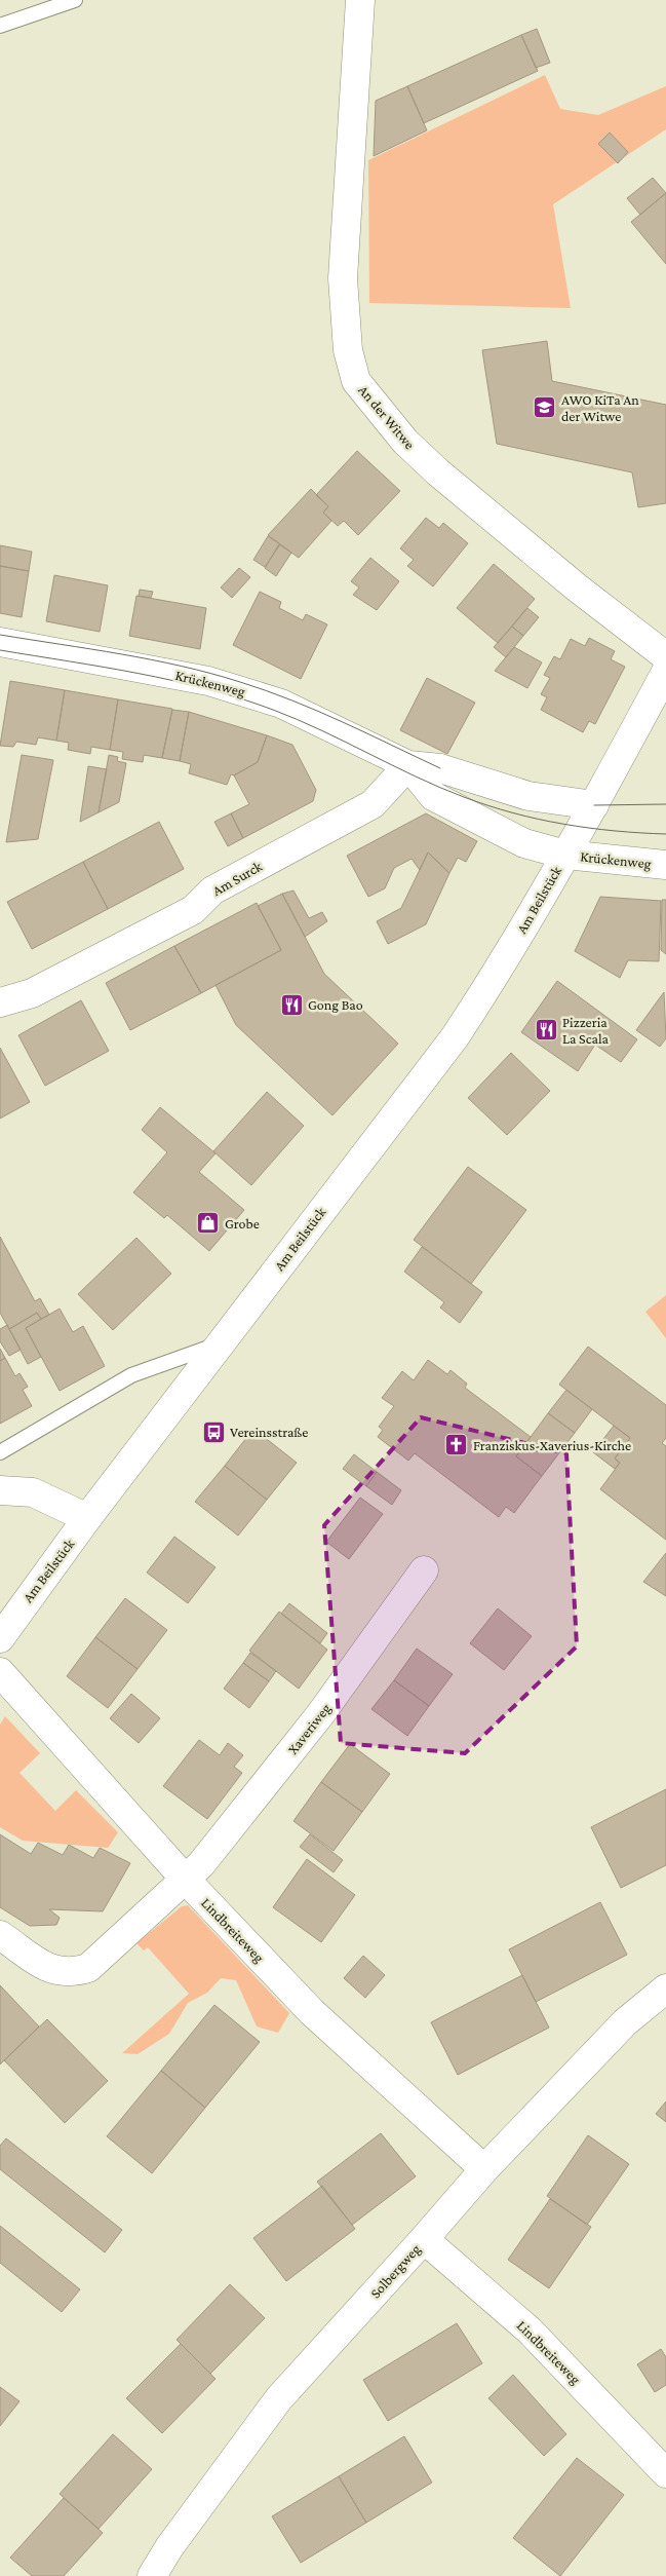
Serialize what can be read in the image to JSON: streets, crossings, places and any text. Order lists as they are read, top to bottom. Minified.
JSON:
{"streets":{"street":["An der Witwe","Krückenweg","Am Surck","Am Beilstück","Xaveriweg","Lindbreiteweg","Solbergweg"]},"crossings":[["Krückenweg","Am Surck"],["Krückenweg","Am Beilstück"],["Xaveriweg","Lindbreiteweg"],["Lindbreiteweg","Solbergweg"]],"places":{"school or university":["AWO KiTa An der Witwe"],"restaurant":["Gong Bao","Pizzeria La Scala"],"shop":["Grobe"],"bus stop":["Vereinsstraße"],"church":["Franziskus-Xaverius-Kirche"]}}
